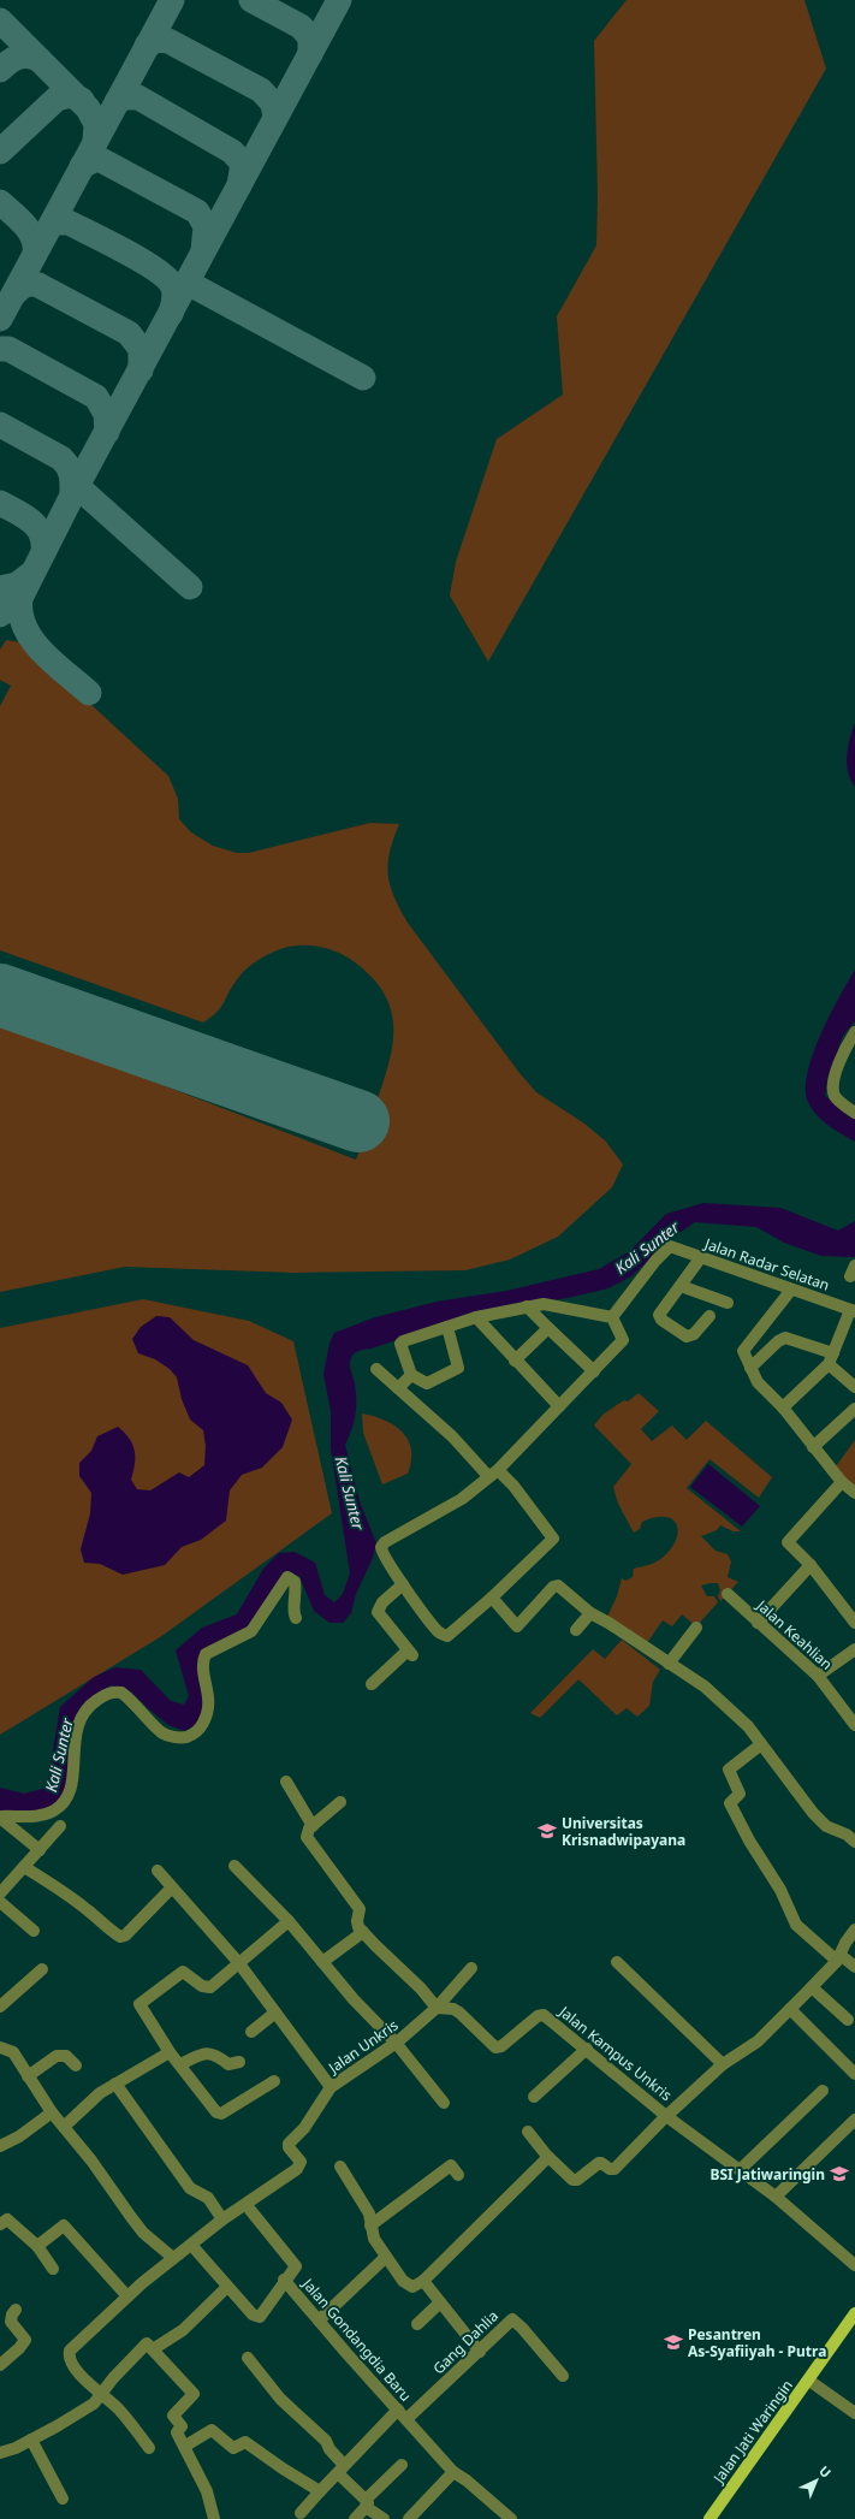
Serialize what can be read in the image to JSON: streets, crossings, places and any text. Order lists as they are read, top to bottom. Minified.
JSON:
{"streets":{"main road":["Jalan Jati Waringin"],"street":["Jalan Radar Selatan","Jalan Keahlian","Jalan Unkris","Jalan Kampus Unkris","Jalan Gondangdia Baru","Gang Dahlia"]},"crossings":[["Jalan Unkris","Jalan Kampus Unkris"],["Jalan Unkris","Jalan Gondangdia Baru"],["Jalan Gondangdia Baru","Gang Dahlia"]],"water":["Kali Sunter"],"places":{"school or university":["Universitas Krisnadwipayana","BSI Jatiwaringin","Pesantren As-Syafiiyah - Putra"]},"north":"top right"}
